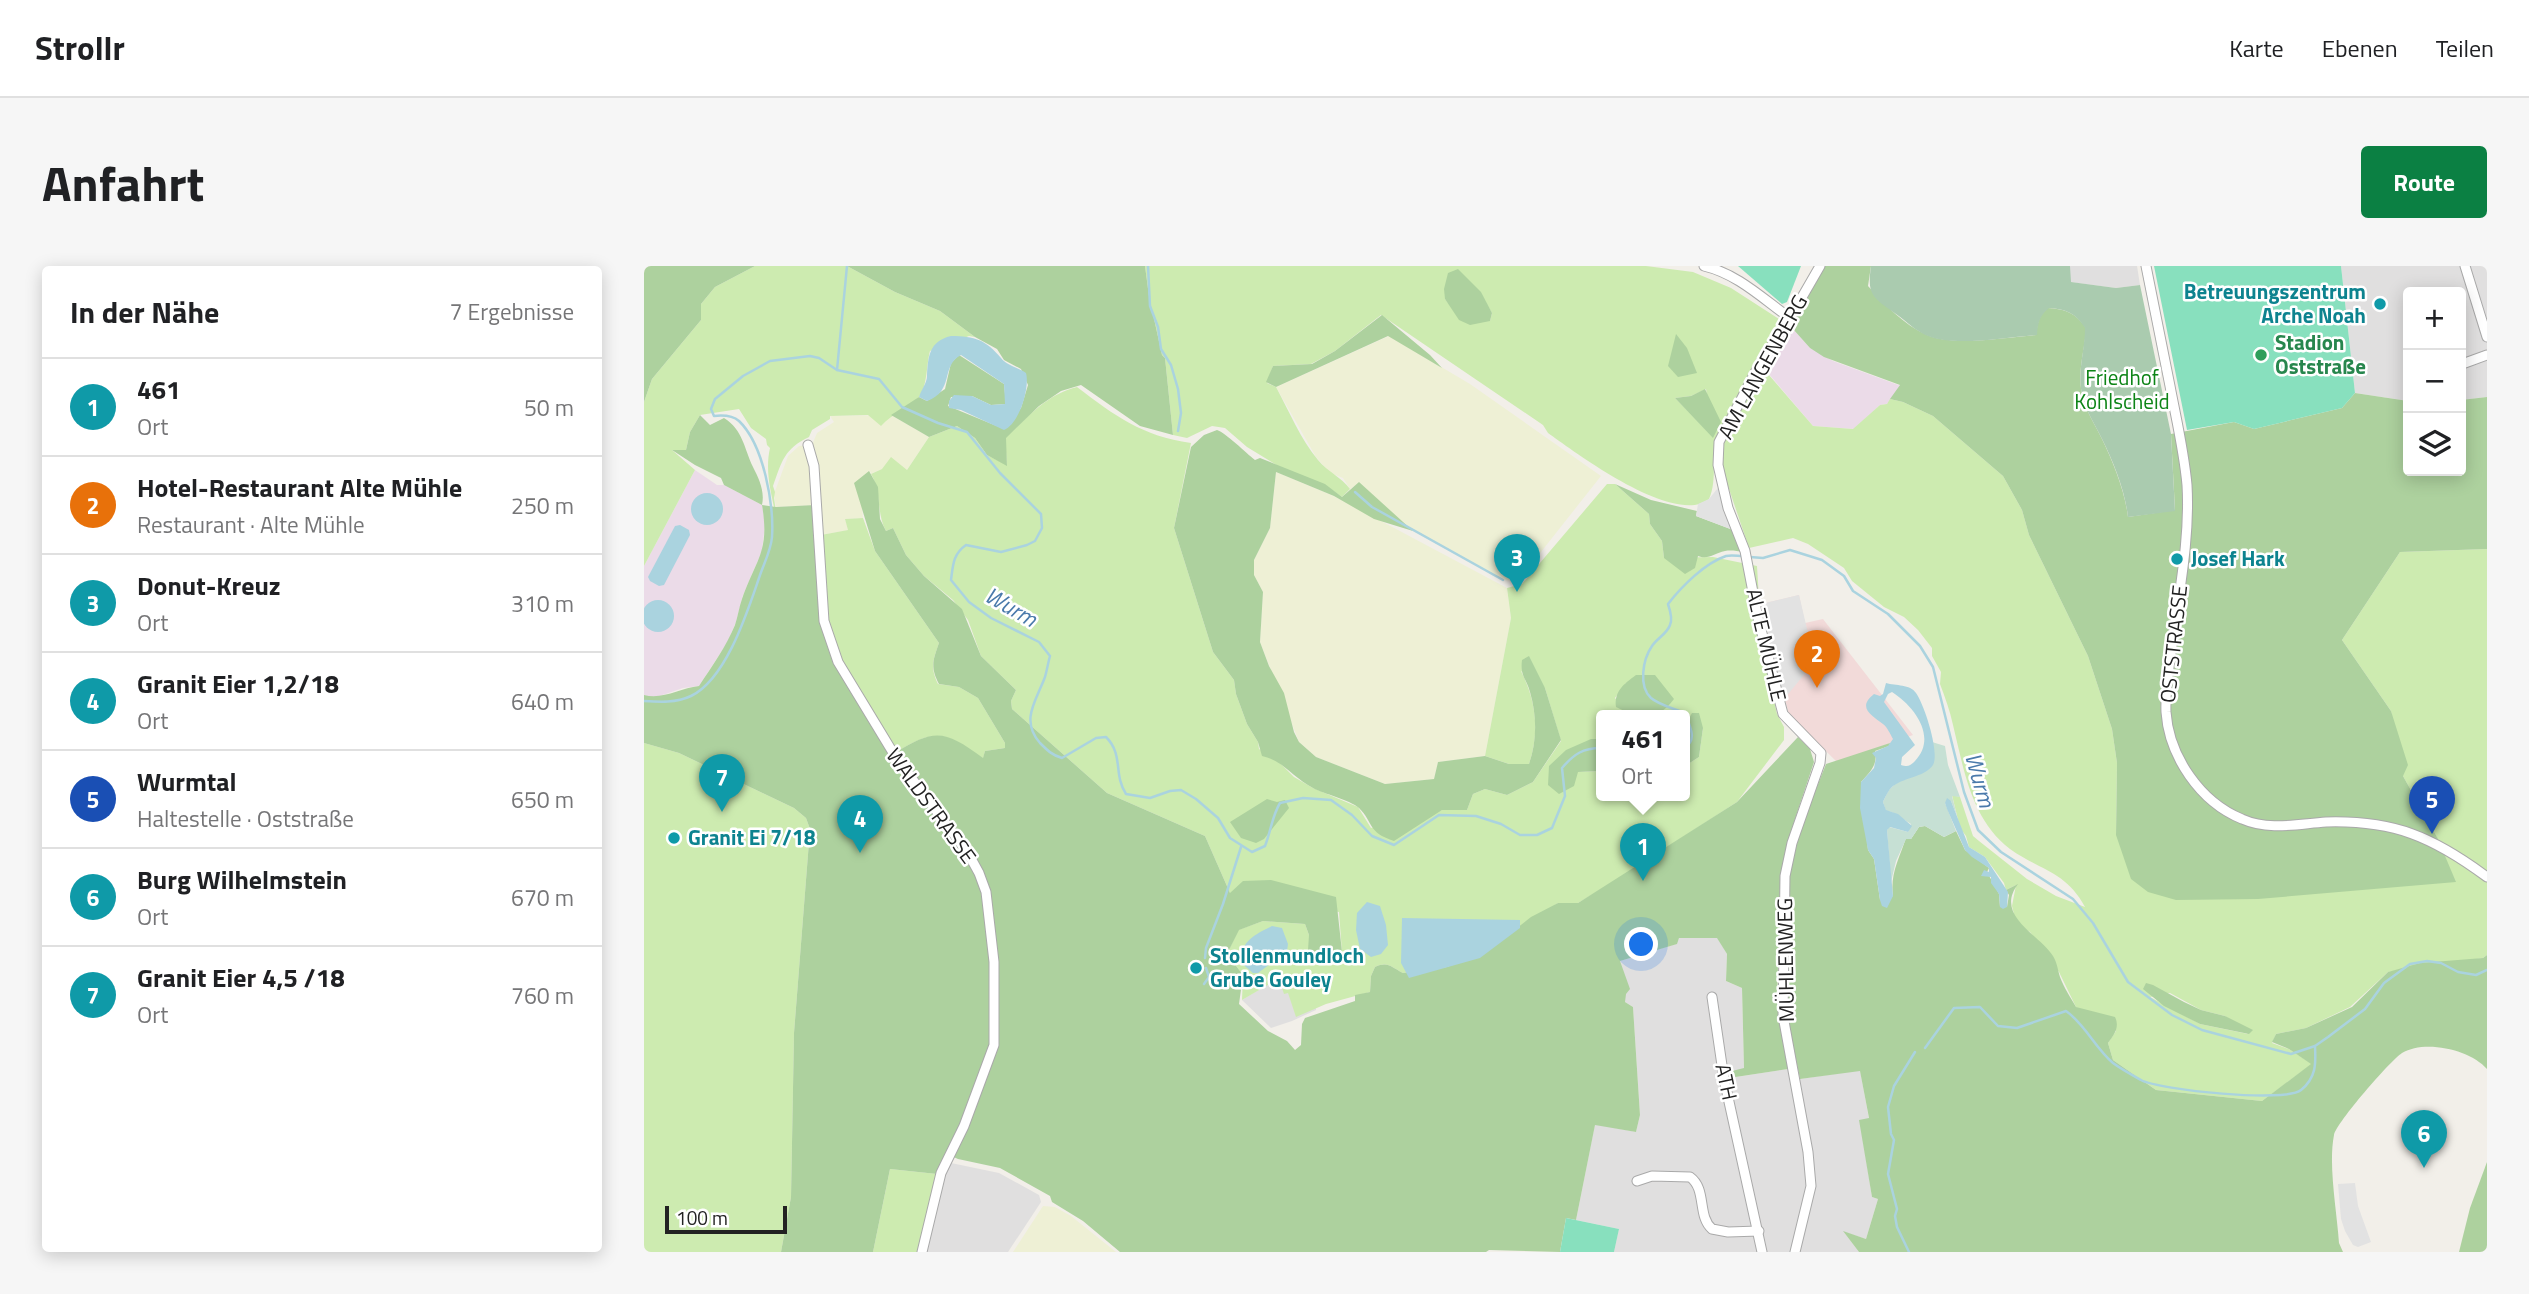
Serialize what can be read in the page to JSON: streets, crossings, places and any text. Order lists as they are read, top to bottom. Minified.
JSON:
{"streets":{"street":["AM LANGENBERG","OSTSTRASSE","ALTE MÜHLE","WALDSTRASSE","MÜHLENWEG","ATH"]},"crossings":[["AM LANGENBERG","ALTE MÜHLE"],["ALTE MÜHLE","MÜHLENWEG"]],"water":["Wurm"],"parks":["Friedhof Kohlscheid"],"places":["Betreuungszentrum Arche Noah","Stadion Oststraße","Josef Hark","Granit Ei 7/18","Stollenmundloch Grube Gouley"],"scale_bar":"100 m","page":{"header":"Strollr","nav":["Karte","Ebenen","Teilen"],"title":"Anfahrt","buttons":"Route","heading":["In der Nähe","7 Ergebnisse"],"map_buttons":["+","−"],"list":[{"mark":"1","name":"461","note":"Ort","value":"50 m"},{"mark":"2","name":"Hotel-Restaurant Alte Mühle","note":"Restaurant · Alte Mühle","value":"250 m"},{"mark":"3","name":"Donut-Kreuz","note":"Ort","value":"310 m"},{"mark":"4","name":"Granit Eier 1,2/18","note":"Ort","value":"640 m"},{"mark":"5","name":"Wurmtal","note":"Haltestelle · Oststraße","value":"650 m"},{"mark":"6","name":"Burg Wilhelmstein","note":"Ort","value":"670 m"},{"mark":"7","name":"Granit Eier 4,5 /18","note":"Ort","value":"760 m"}],"pins":["3","2","7","5","4","1","6"],"popup":["461","Ort"],"scale":"100 m"}}
